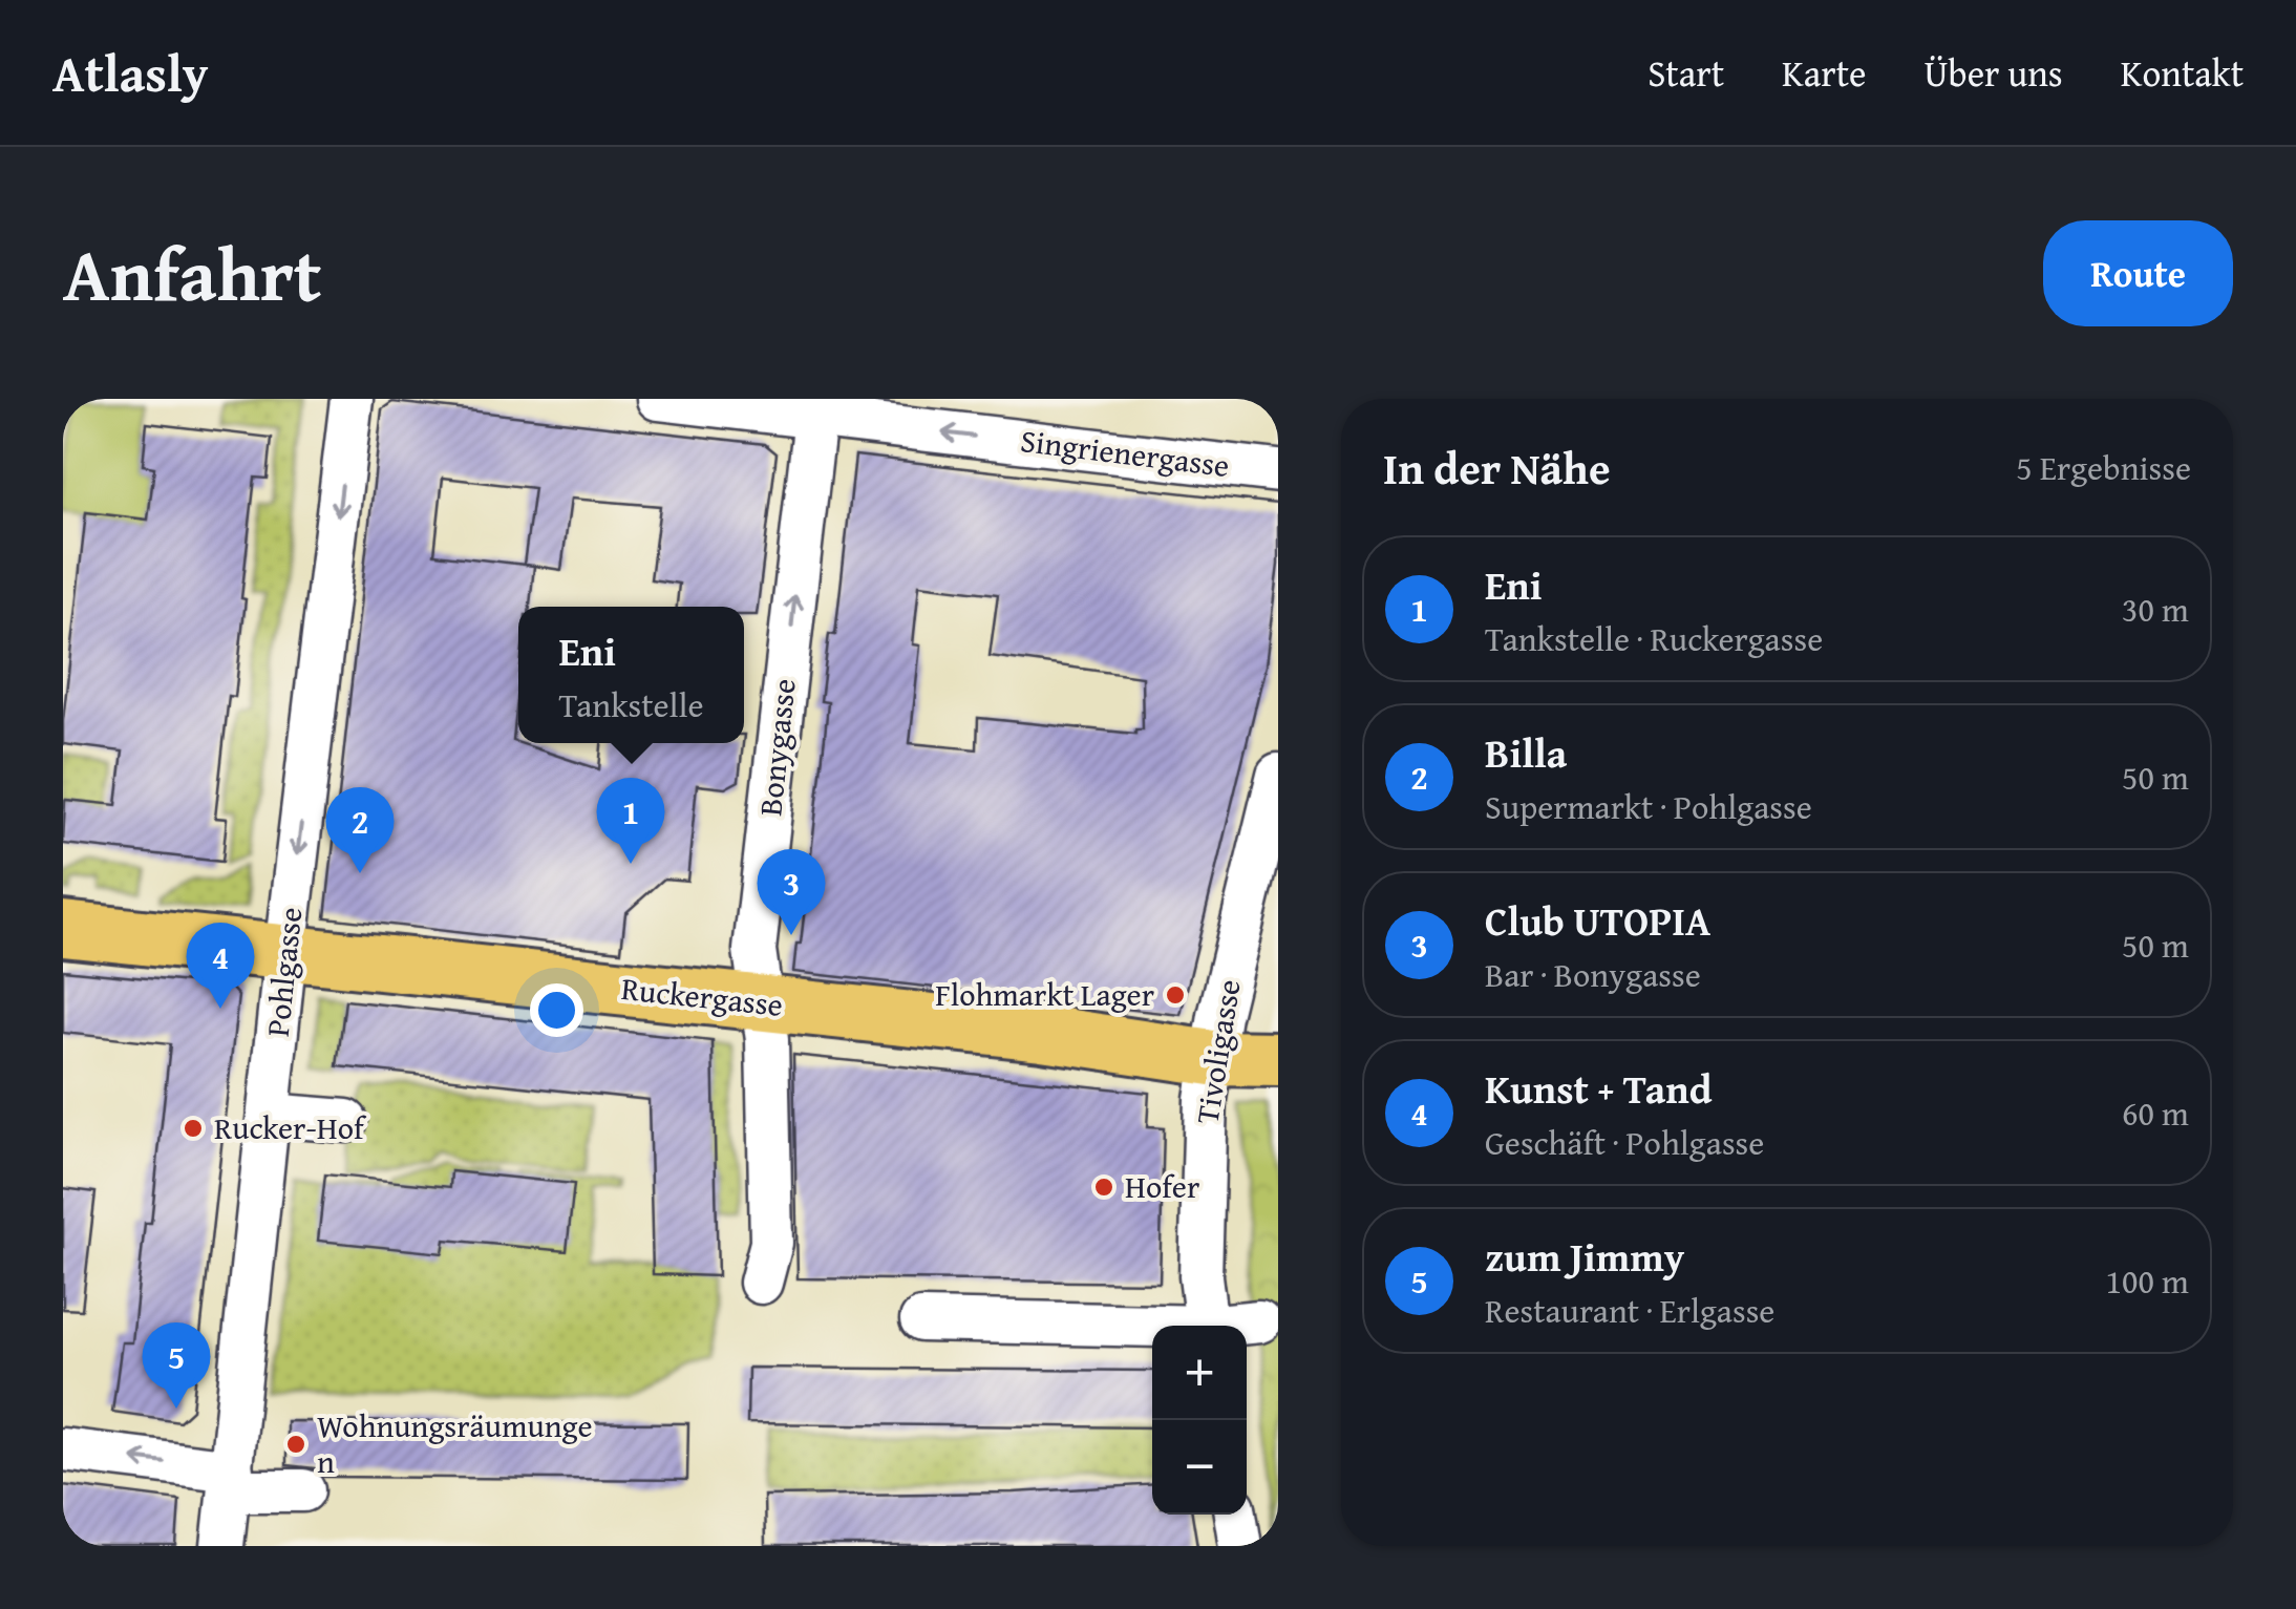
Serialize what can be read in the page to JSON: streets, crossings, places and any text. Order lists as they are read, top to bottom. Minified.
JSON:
{"streets":{"main road":["Ruckergasse"],"street":["Singrienergasse","Bonygasse","Pohlgasse","Tivoligasse"]},"crossings":[["Singrienergasse","Bonygasse"],["Bonygasse","Ruckergasse"],["Pohlgasse","Ruckergasse"],["Ruckergasse","Tivoligasse"]],"one_way":["Singrienergasse","Bonygasse","Pohlgasse"],"places":["Flohmarkt Lager","Rucker-Hof","Hofer","Wohnungsräumunge n"],"page":{"header":"Atlasly","nav":["Start","Karte","Über uns","Kontakt"],"title":"Anfahrt","buttons":"Route","heading":["In der Nähe","5 Ergebnisse"],"list":[{"mark":"1","name":"Eni","note":"Tankstelle · Ruckergasse","value":"30 m"},{"mark":"2","name":"Billa","note":"Supermarkt · Pohlgasse","value":"50 m"},{"mark":"3","name":"Club UTOPIA","note":"Bar · Bonygasse","value":"50 m"},{"mark":"4","name":"Kunst + Tand","note":"Geschäft · Pohlgasse","value":"60 m"},{"mark":"5","name":"zum Jimmy","note":"Restaurant · Erlgasse","value":"100 m"}],"popup":["Eni","Tankstelle"],"pins":["1","2","3","4","5"],"map_buttons":["+","−"]}}
